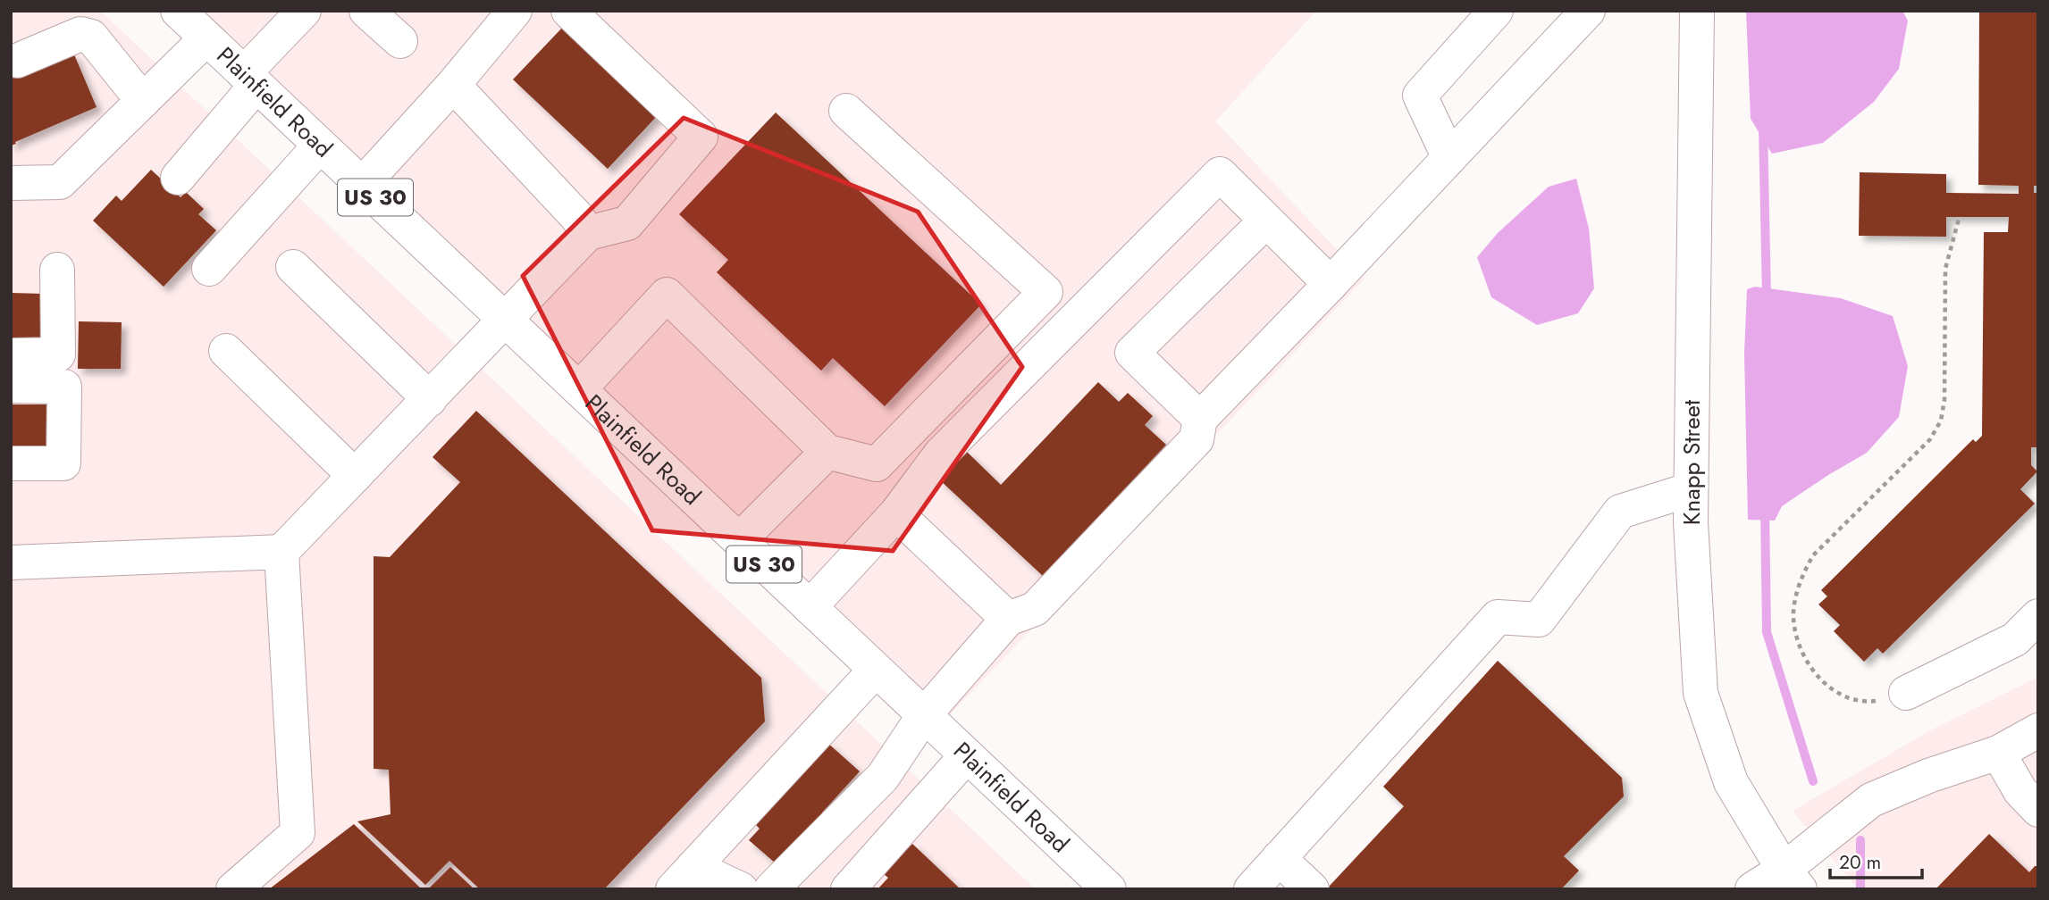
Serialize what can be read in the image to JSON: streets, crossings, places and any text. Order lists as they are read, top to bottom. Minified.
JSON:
{"streets":{"main road":["Plainfield Road","US 30","Knapp Street"]},"scale_bar":"20 m"}
